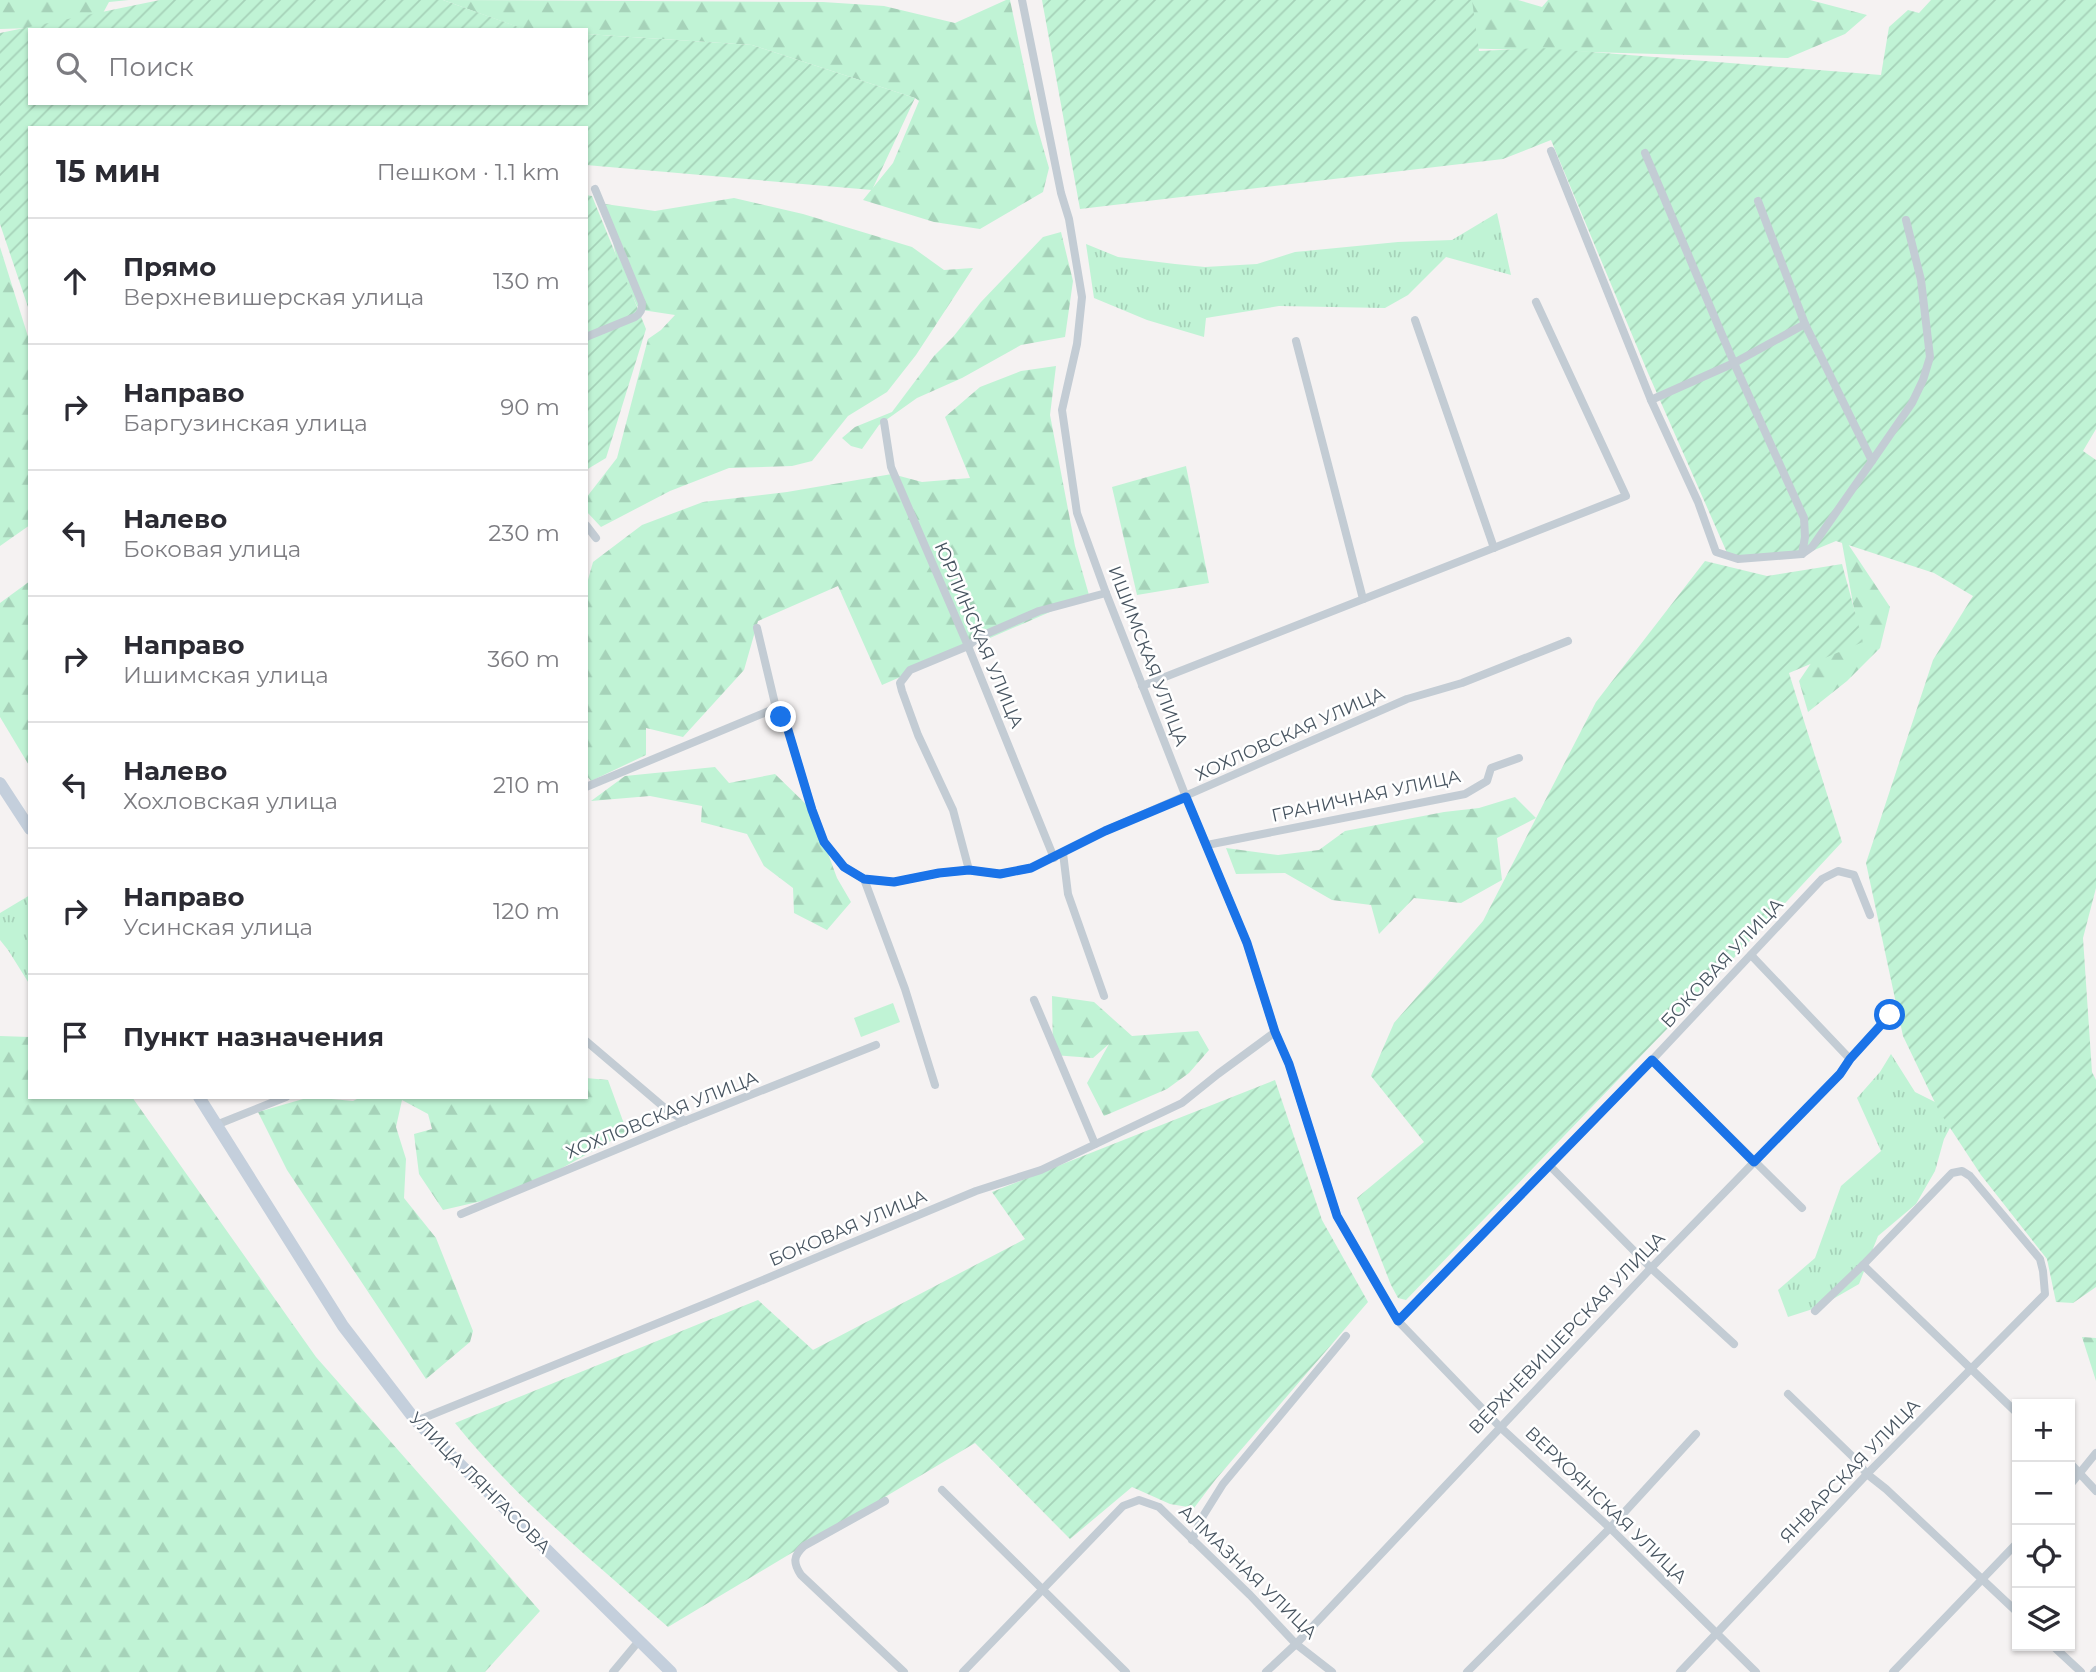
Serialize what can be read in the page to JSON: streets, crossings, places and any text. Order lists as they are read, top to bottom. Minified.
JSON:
{"streets":{"main road":["УЛИЦА ЛЯНГАСОВА"],"street":["ЮРЛИНСКАЯ УЛИЦА","ИШИМСКАЯ УЛИЦА","ХОХЛОВСКАЯ УЛИЦА","ГРАНИЧНАЯ УЛИЦА","БОКОВАЯ УЛИЦА","ВЕРХНЕВИШЕРСКАЯ УЛИЦА","ЯНВАРСКАЯ УЛИЦА","ВЕРХОЯНСКАЯ УЛИЦА","АЛМАЗНАЯ УЛИЦА"]},"crossings":[["ЮРЛИНСКАЯ УЛИЦА","ХОХЛОВСКАЯ УЛИЦА"],["ИШИМСКАЯ УЛИЦА","ХОХЛОВСКАЯ УЛИЦА"],["ИШИМСКАЯ УЛИЦА","ГРАНИЧНАЯ УЛИЦА"],["ИШИМСКАЯ УЛИЦА","БОКОВАЯ УЛИЦА"],["ИШИМСКАЯ УЛИЦА","ВЕРХОЯНСКАЯ УЛИЦА"],["БОКОВАЯ УЛИЦА","УЛИЦА ЛЯНГАСОВА"],["БОКОВАЯ УЛИЦА","ВЕРХОЯНСКАЯ УЛИЦА"],["ВЕРХНЕВИШЕРСКАЯ УЛИЦА","ВЕРХОЯНСКАЯ УЛИЦА"],["ВЕРХНЕВИШЕРСКАЯ УЛИЦА","АЛМАЗНАЯ УЛИЦА"],["ЯНВАРСКАЯ УЛИЦА","ВЕРХОЯНСКАЯ УЛИЦА"]],"page":{"search":"Поиск","heading":["15 мин","Пешком · 1.1 km"],"list":[["Прямо","Верхневишерская улица","130 m"],["Направо","Баргузинская улица","90 m"],["Налево","Боковая улица","230 m"],["Направо","Ишимская улица","360 m"],["Налево","Хохловская улица","210 m"],["Направо","Усинская улица","120 m"],"Пункт назначения"],"map_buttons":["+","−"]}}
